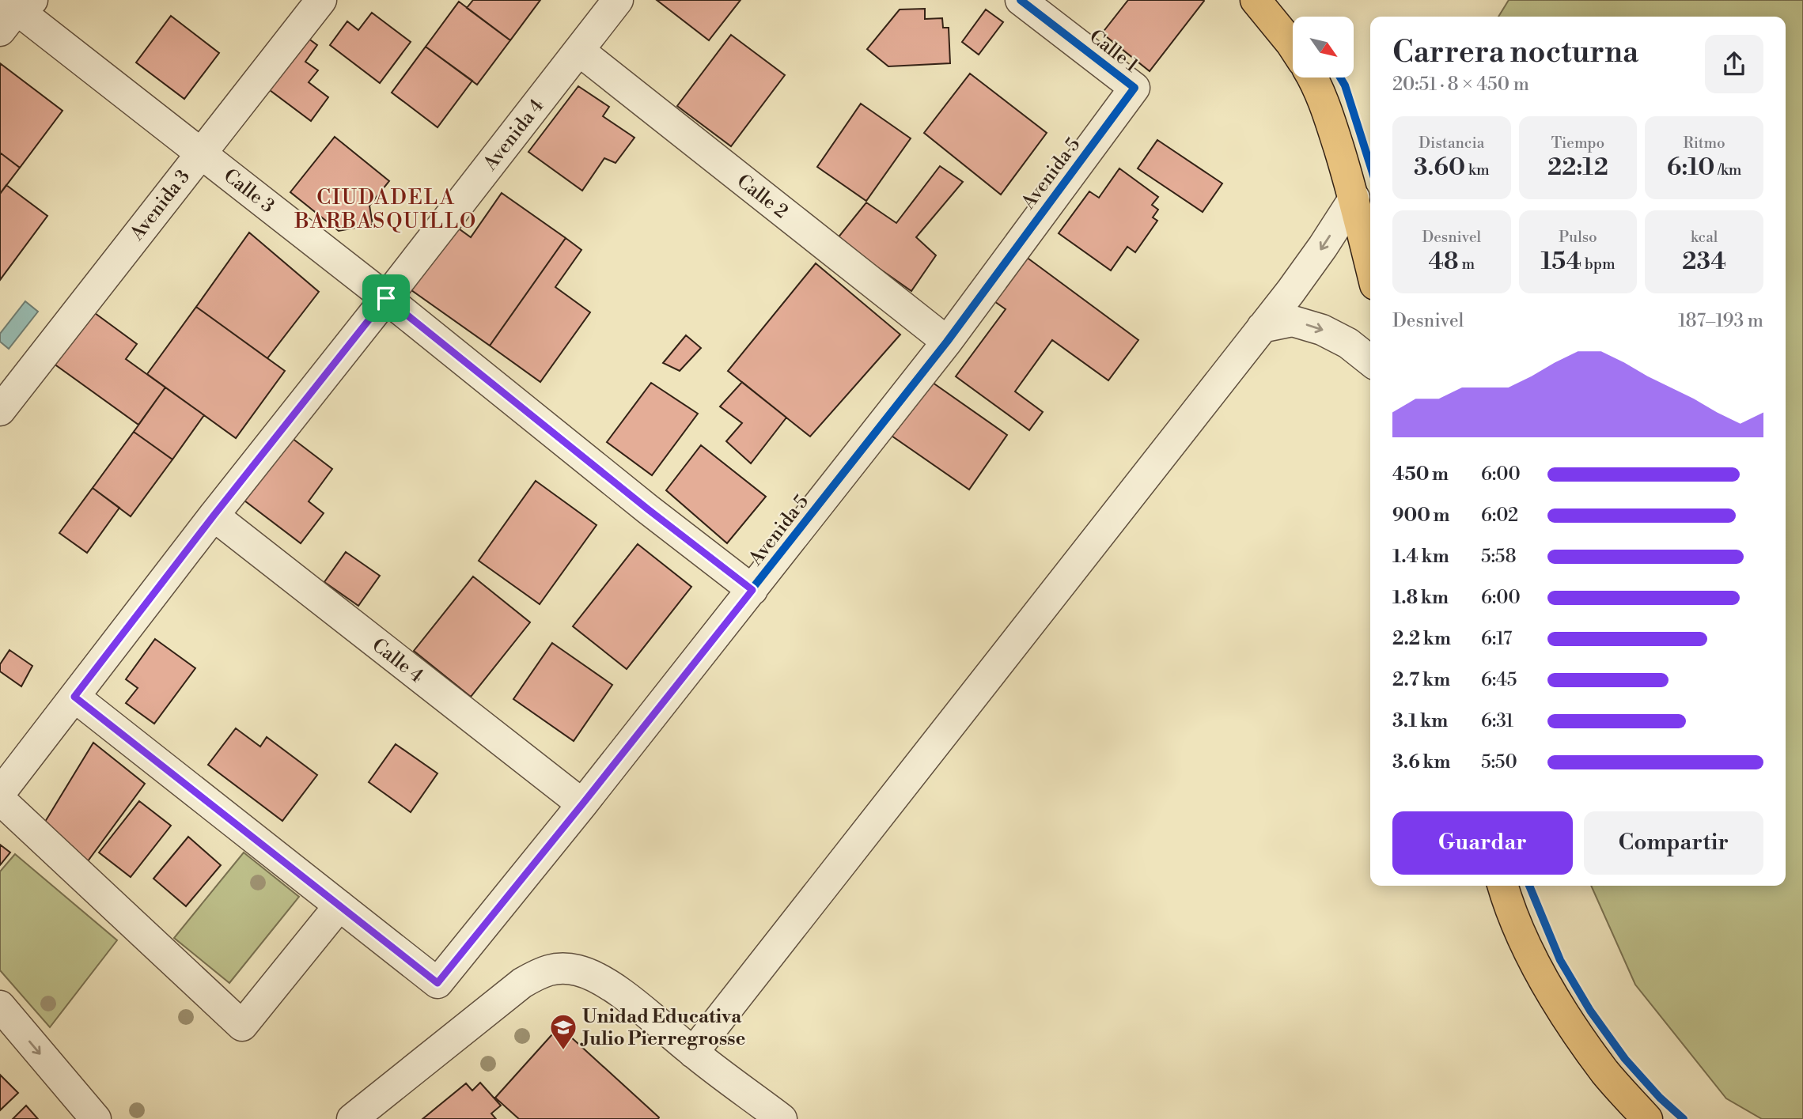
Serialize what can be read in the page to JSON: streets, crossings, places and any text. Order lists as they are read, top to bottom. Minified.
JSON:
{"streets":{"street":["Calle 1","Avenida 4","Avenida 5","Calle 3","Calle 2","Avenida 3","Calle 4"]},"crossings":[["Calle 1","Avenida 5"],["Avenida 4","Calle 3"],["Avenida 4","Calle 2"],["Avenida 4","Calle 4"],["Avenida 5","Calle 3"],["Avenida 5","Calle 2"],["Avenida 5","Calle 4"],["Calle 3","Avenida 3"]],"districts":["CIUDADELA BARBASQUILLO"],"places":{"school or university":["Unidad Educativa Julio Pierregrosse"]},"north":"bottom right","page":{"heading":["Carrera nocturna","20:51 · 8 × 450 m"],"stats":[["Distancia","3.60 km"],["Tiempo","22:12"],["Ritmo","6:10 /km"],["Desnivel","48 m"],["Pulso","154 bpm"],["kcal","234"]],"chart":["Desnivel","187–193 m"],"list":[{"name":"450 m","note":"6:00"},{"name":"900 m","note":"6:02"},{"name":"1.4 km","note":"5:58"},{"name":"1.8 km","note":"6:00"},{"name":"2.2 km","note":"6:17"},{"name":"2.7 km","note":"6:45"},{"name":"3.1 km","note":"6:31"},{"name":"3.6 km","note":"5:50"}],"buttons":["Guardar","Compartir"]}}
